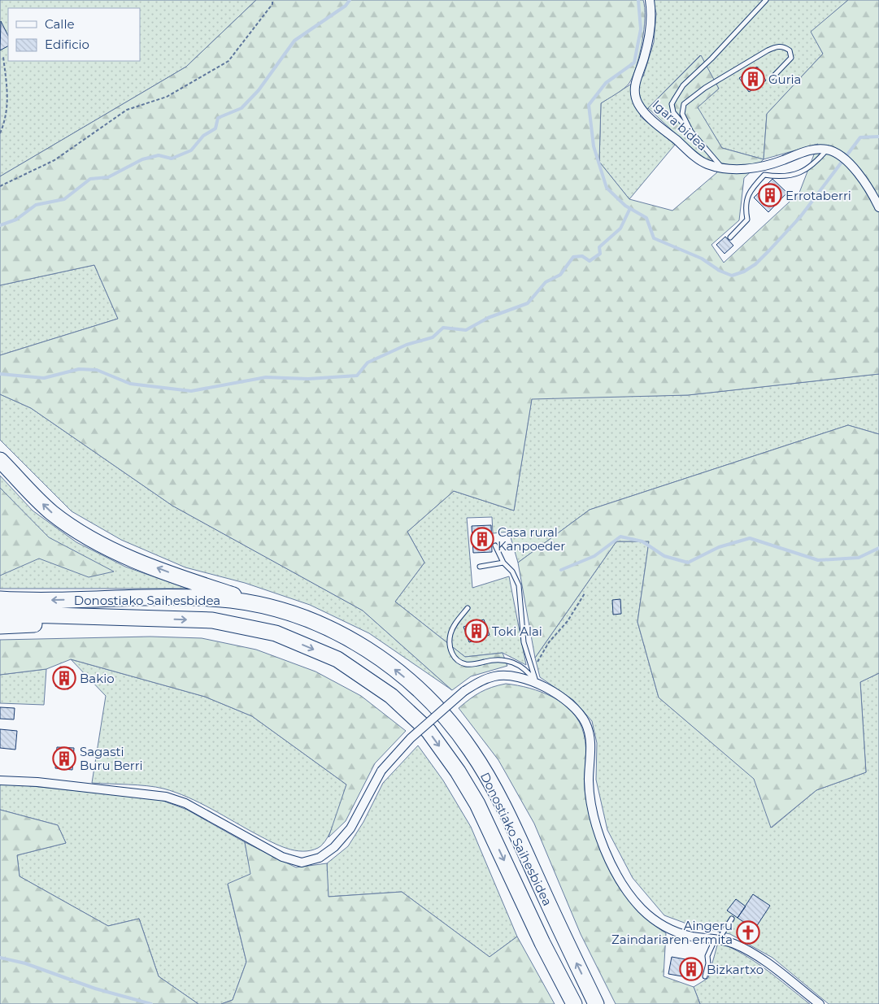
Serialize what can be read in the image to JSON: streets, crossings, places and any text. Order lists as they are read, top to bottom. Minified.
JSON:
{"streets":{"highway":["Donostiako Saihesbidea"],"street":["Igara bidea"]},"places":{"building":["Guria","Errotaberri","Casa rural Kanpoeder","Toki Alai","Bakio","Sagasti Buru Berri","Bizkartxo"],"church":["Aingeru Zaindariaren ermita"]},"legend":["Calle","Edificio"]}
